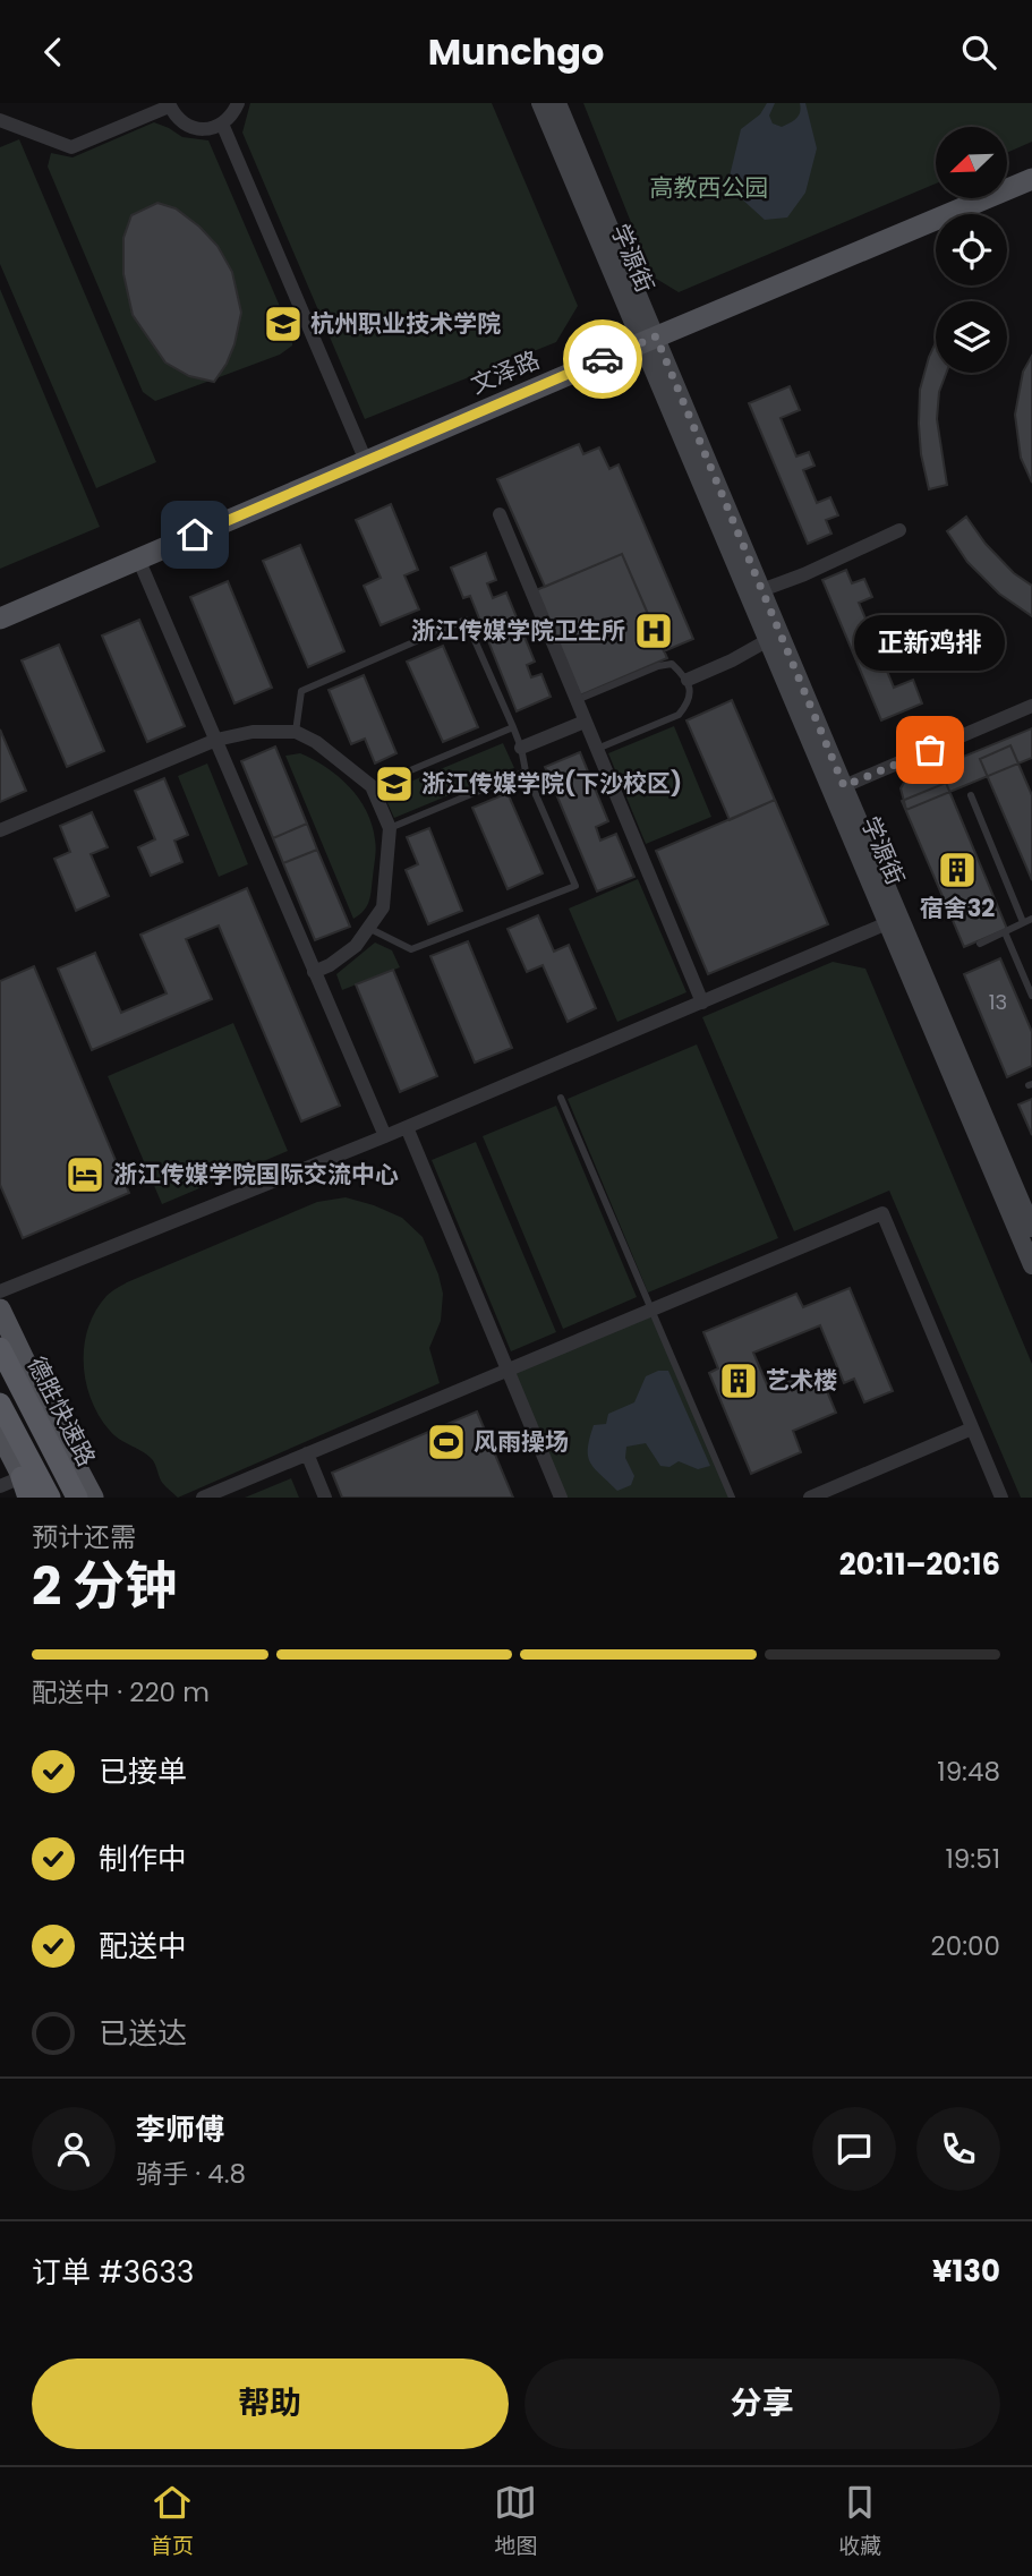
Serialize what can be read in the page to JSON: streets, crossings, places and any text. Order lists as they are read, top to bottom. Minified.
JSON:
{"streets":{"highway":["德胜快速路"],"main road":["学源街","文泽路"]},"crossings":[["学源街","文泽路"]],"parks":["高教西公园"],"places":{"school or university":["杭州职业技术学院","浙江传媒学院(下沙校区)"],"hospital":["浙江传媒学院卫生所"],"other":["正新鸡排"],"building":["宿舍32","艺术楼"],"hotel":["浙江传媒学院国际交流中心"],"sports":["风雨操场"]},"house_numbers":["13"],"north":"bottom left","page":{"header":"Munchgo","bubble":"正新鸡排","heading":["2 分钟","预计还需","20:11–20:16"],"panel":["李师傅","骑手 · 4.8","订单 #3633","¥130"],"bar":"配送中 · 220 m","list":[["已接单","19:48"],["制作中","19:51"],["配送中","20:00"],"已送达"],"buttons":["帮助","分享"],"tabs":["首页","地图","收藏"]}}
